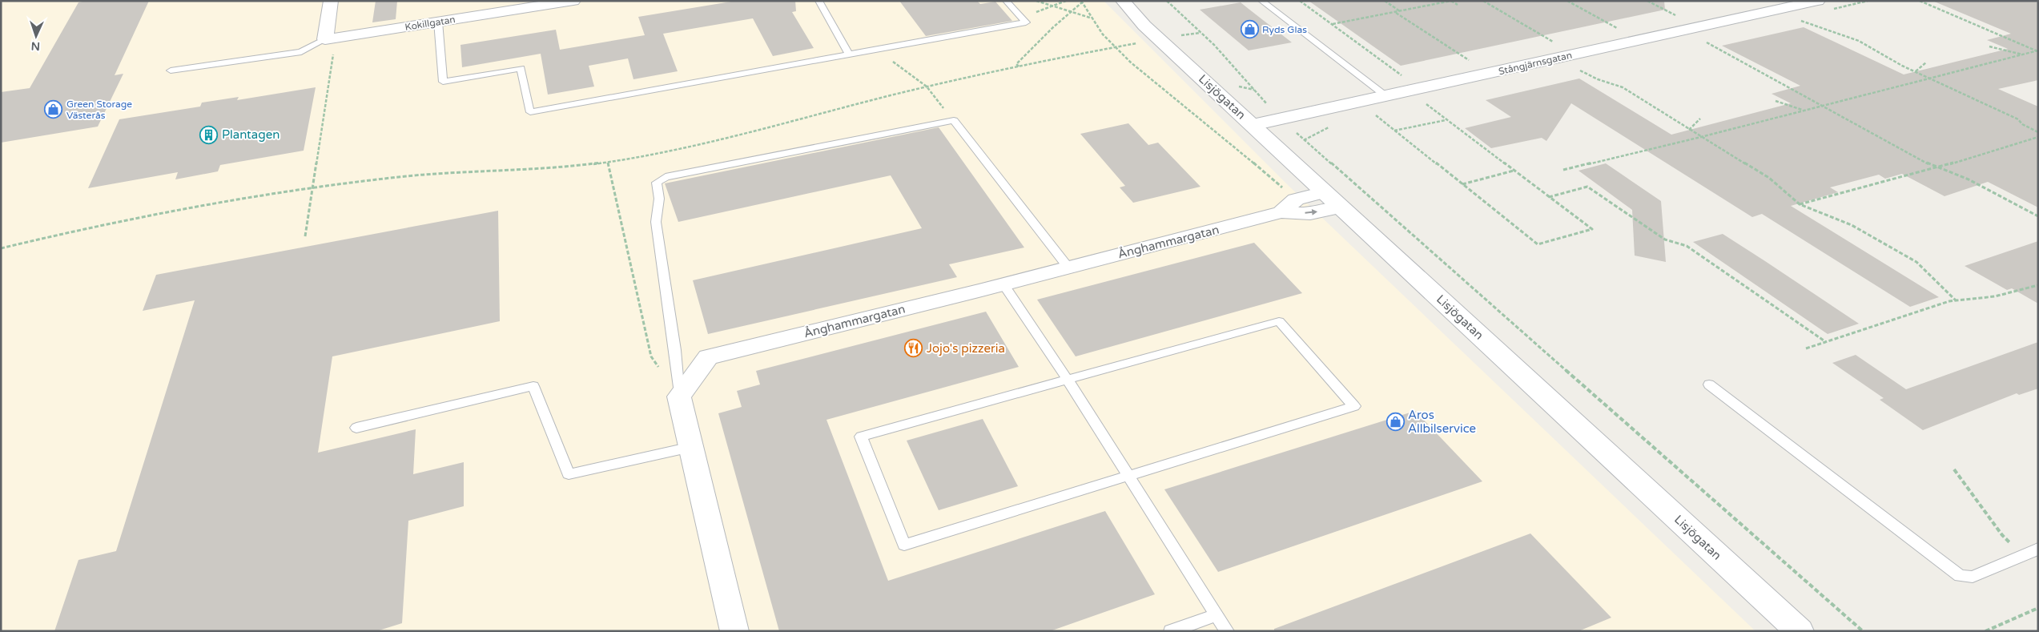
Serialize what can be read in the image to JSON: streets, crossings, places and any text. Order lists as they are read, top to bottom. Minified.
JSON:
{"streets":{"street":["Kokillgatan","Stångjärnsgatan","Lisjögatan","Ånghammargatan"]},"crossings":[["Stångjärnsgatan","Lisjögatan"],["Lisjögatan","Ånghammargatan"]],"places":{"shop":["Ryds Glas","Green Storage Västerås","Aros Allbilservice"],"building":["Plantagen"],"restaurant":["Jojo's pizzeria"]},"north":"bottom"}
